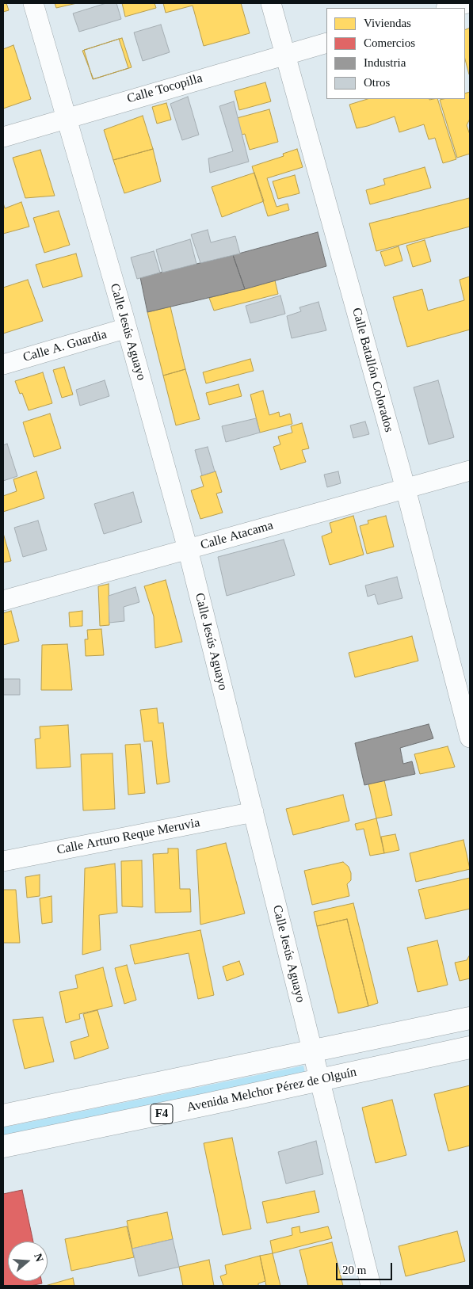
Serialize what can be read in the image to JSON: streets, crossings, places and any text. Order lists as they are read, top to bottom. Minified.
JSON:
{"streets":{"highway":["Avenida Melchor Pérez de Olguín","F4"],"street":["Calle Tocopilla","Calle Jesús Aguayo","Calle A. Guardia","Calle Batallón Colorados","Calle Atacama","Calle Arturo Reque Meruvia"]},"crossings":[["Calle Tocopilla","Calle Jesús Aguayo"],["Calle Tocopilla","Calle Batallón Colorados"],["Calle Jesús Aguayo","Calle A. Guardia"],["Calle Jesús Aguayo","Calle Atacama"],["Calle Jesús Aguayo","Calle Arturo Reque Meruvia"],["Calle Jesús Aguayo","Avenida Melchor Pérez de Olguín"],["Calle Jesús Aguayo","F4"],["Calle Batallón Colorados","Calle Atacama"]],"legend":["Viviendas","Comercios","Industria","Otros"],"scale_bar":"20 m","north":"right"}
